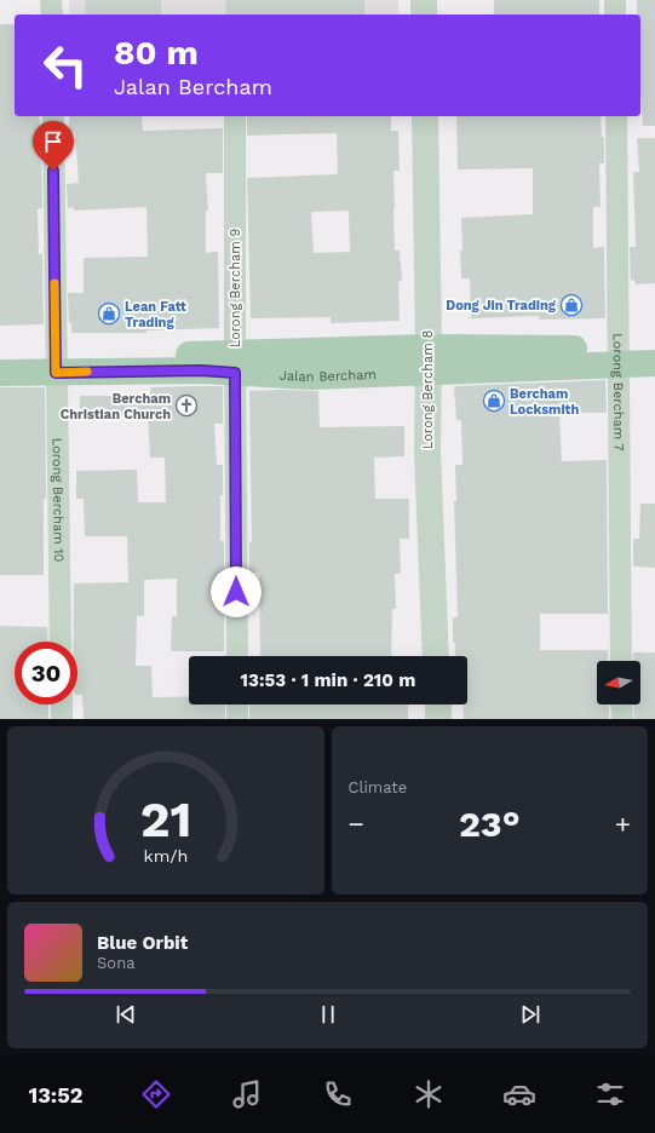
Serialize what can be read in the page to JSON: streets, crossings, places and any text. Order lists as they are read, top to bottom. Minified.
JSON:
{"streets":{"main road":["Jalan Bercham"],"street":["Lorong Bercham 9","Lorong Bercham 8","Lorong Bercham 7","Lorong Bercham 10"]},"crossings":[["Lorong Bercham 9","Jalan Bercham"],["Jalan Bercham","Lorong Bercham 8"],["Jalan Bercham","Lorong Bercham 7"],["Jalan Bercham","Lorong Bercham 10"]],"places":{"shop":["Dong Jin Trading","Lean Fatt Trading","Bercham Locksmith"],"church":["Bercham Christian Church"]},"north":"left","page":{"turn":["80 m","Jalan Bercham"],"limit":"30","trip":"13:53 · 1 min · 210 m","tile":"Climate","heat":["−","23°","+"],"song":["Blue Orbit","Sona"],"tabs":"13:52","gauge":["21","km/h"]}}
